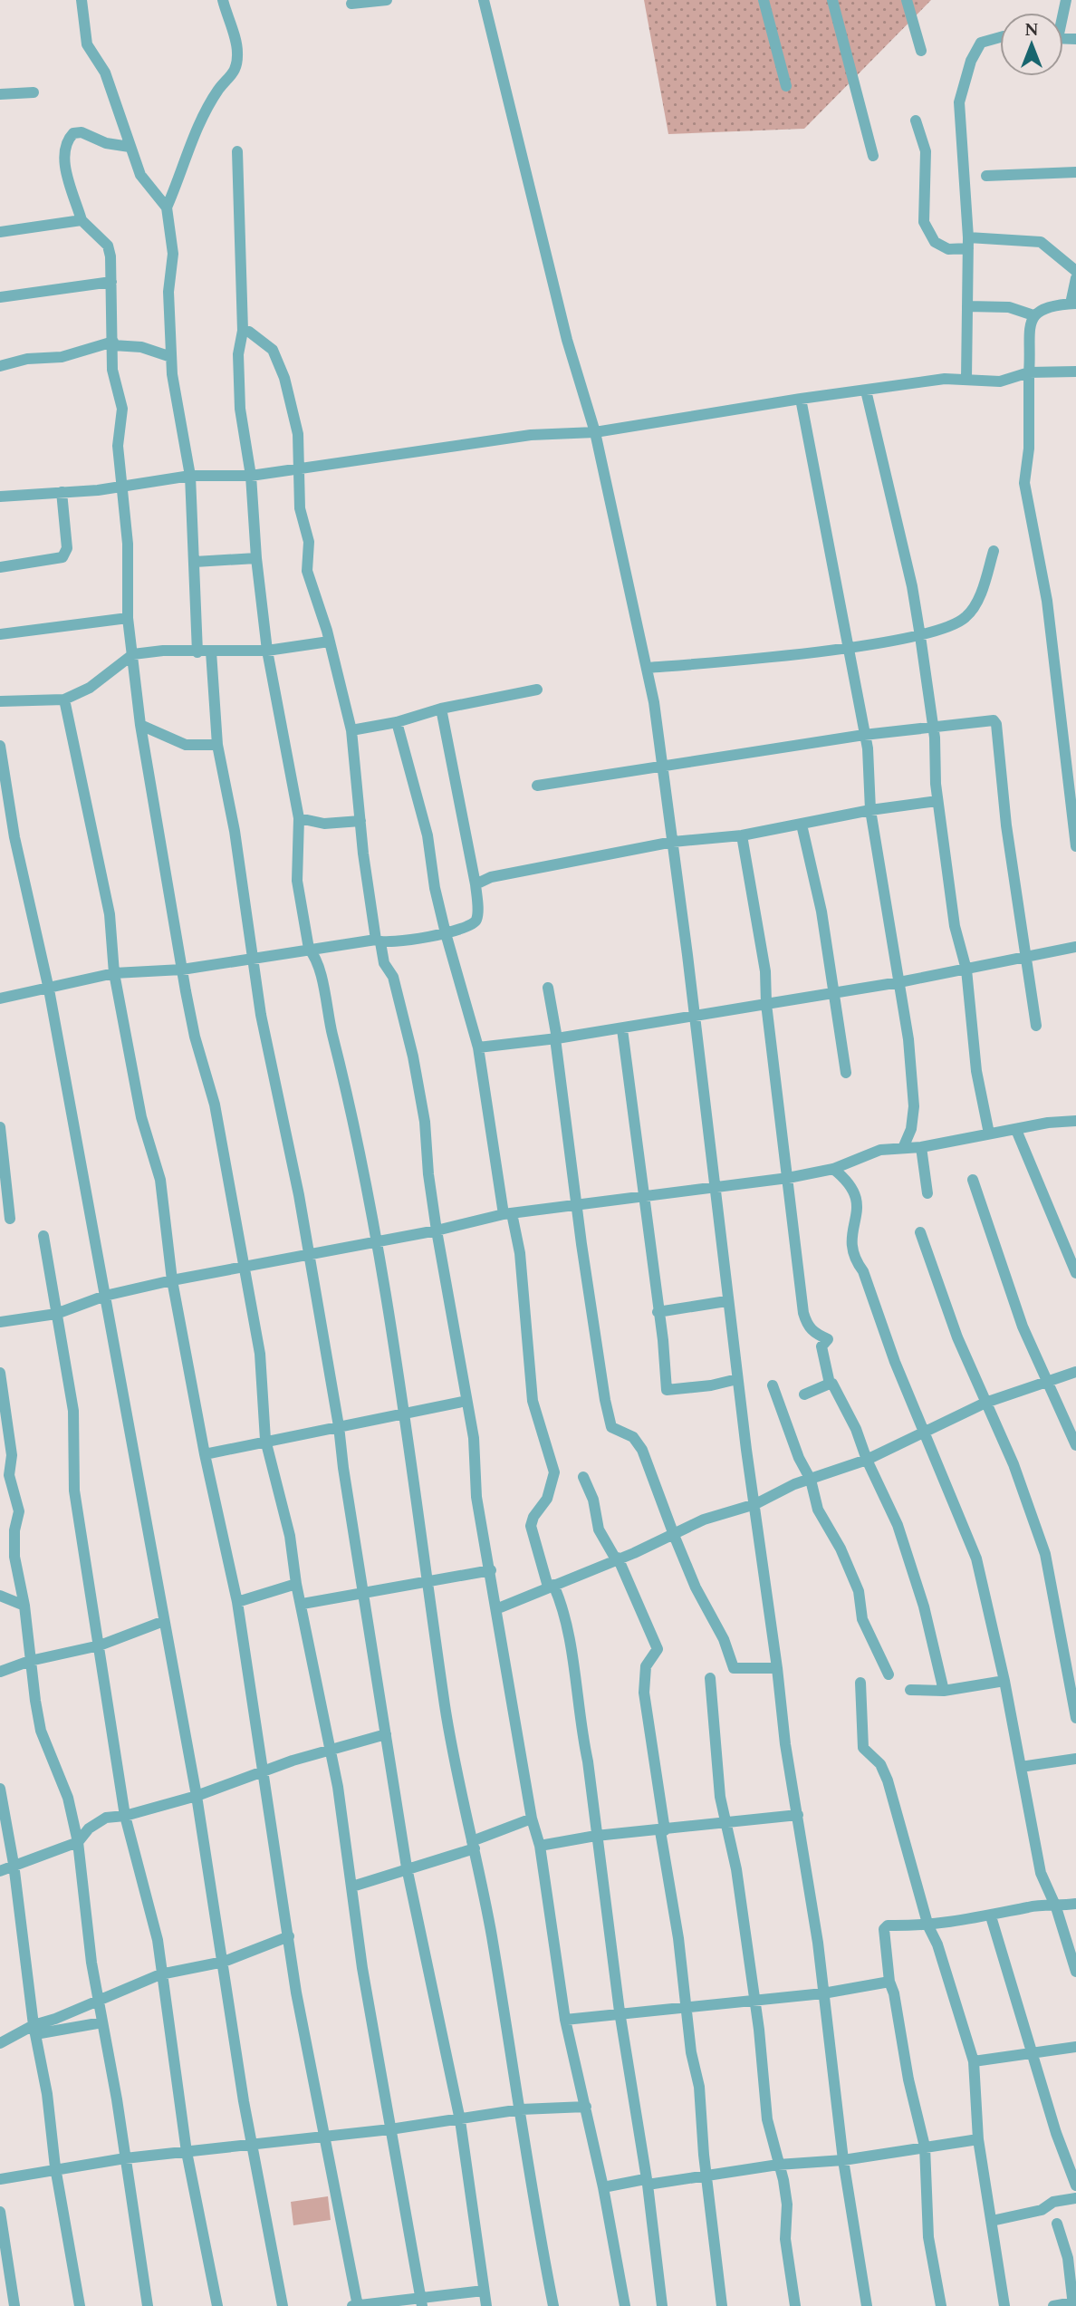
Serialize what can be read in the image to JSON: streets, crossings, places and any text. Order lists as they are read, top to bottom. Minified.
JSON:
{"north":"top"}
